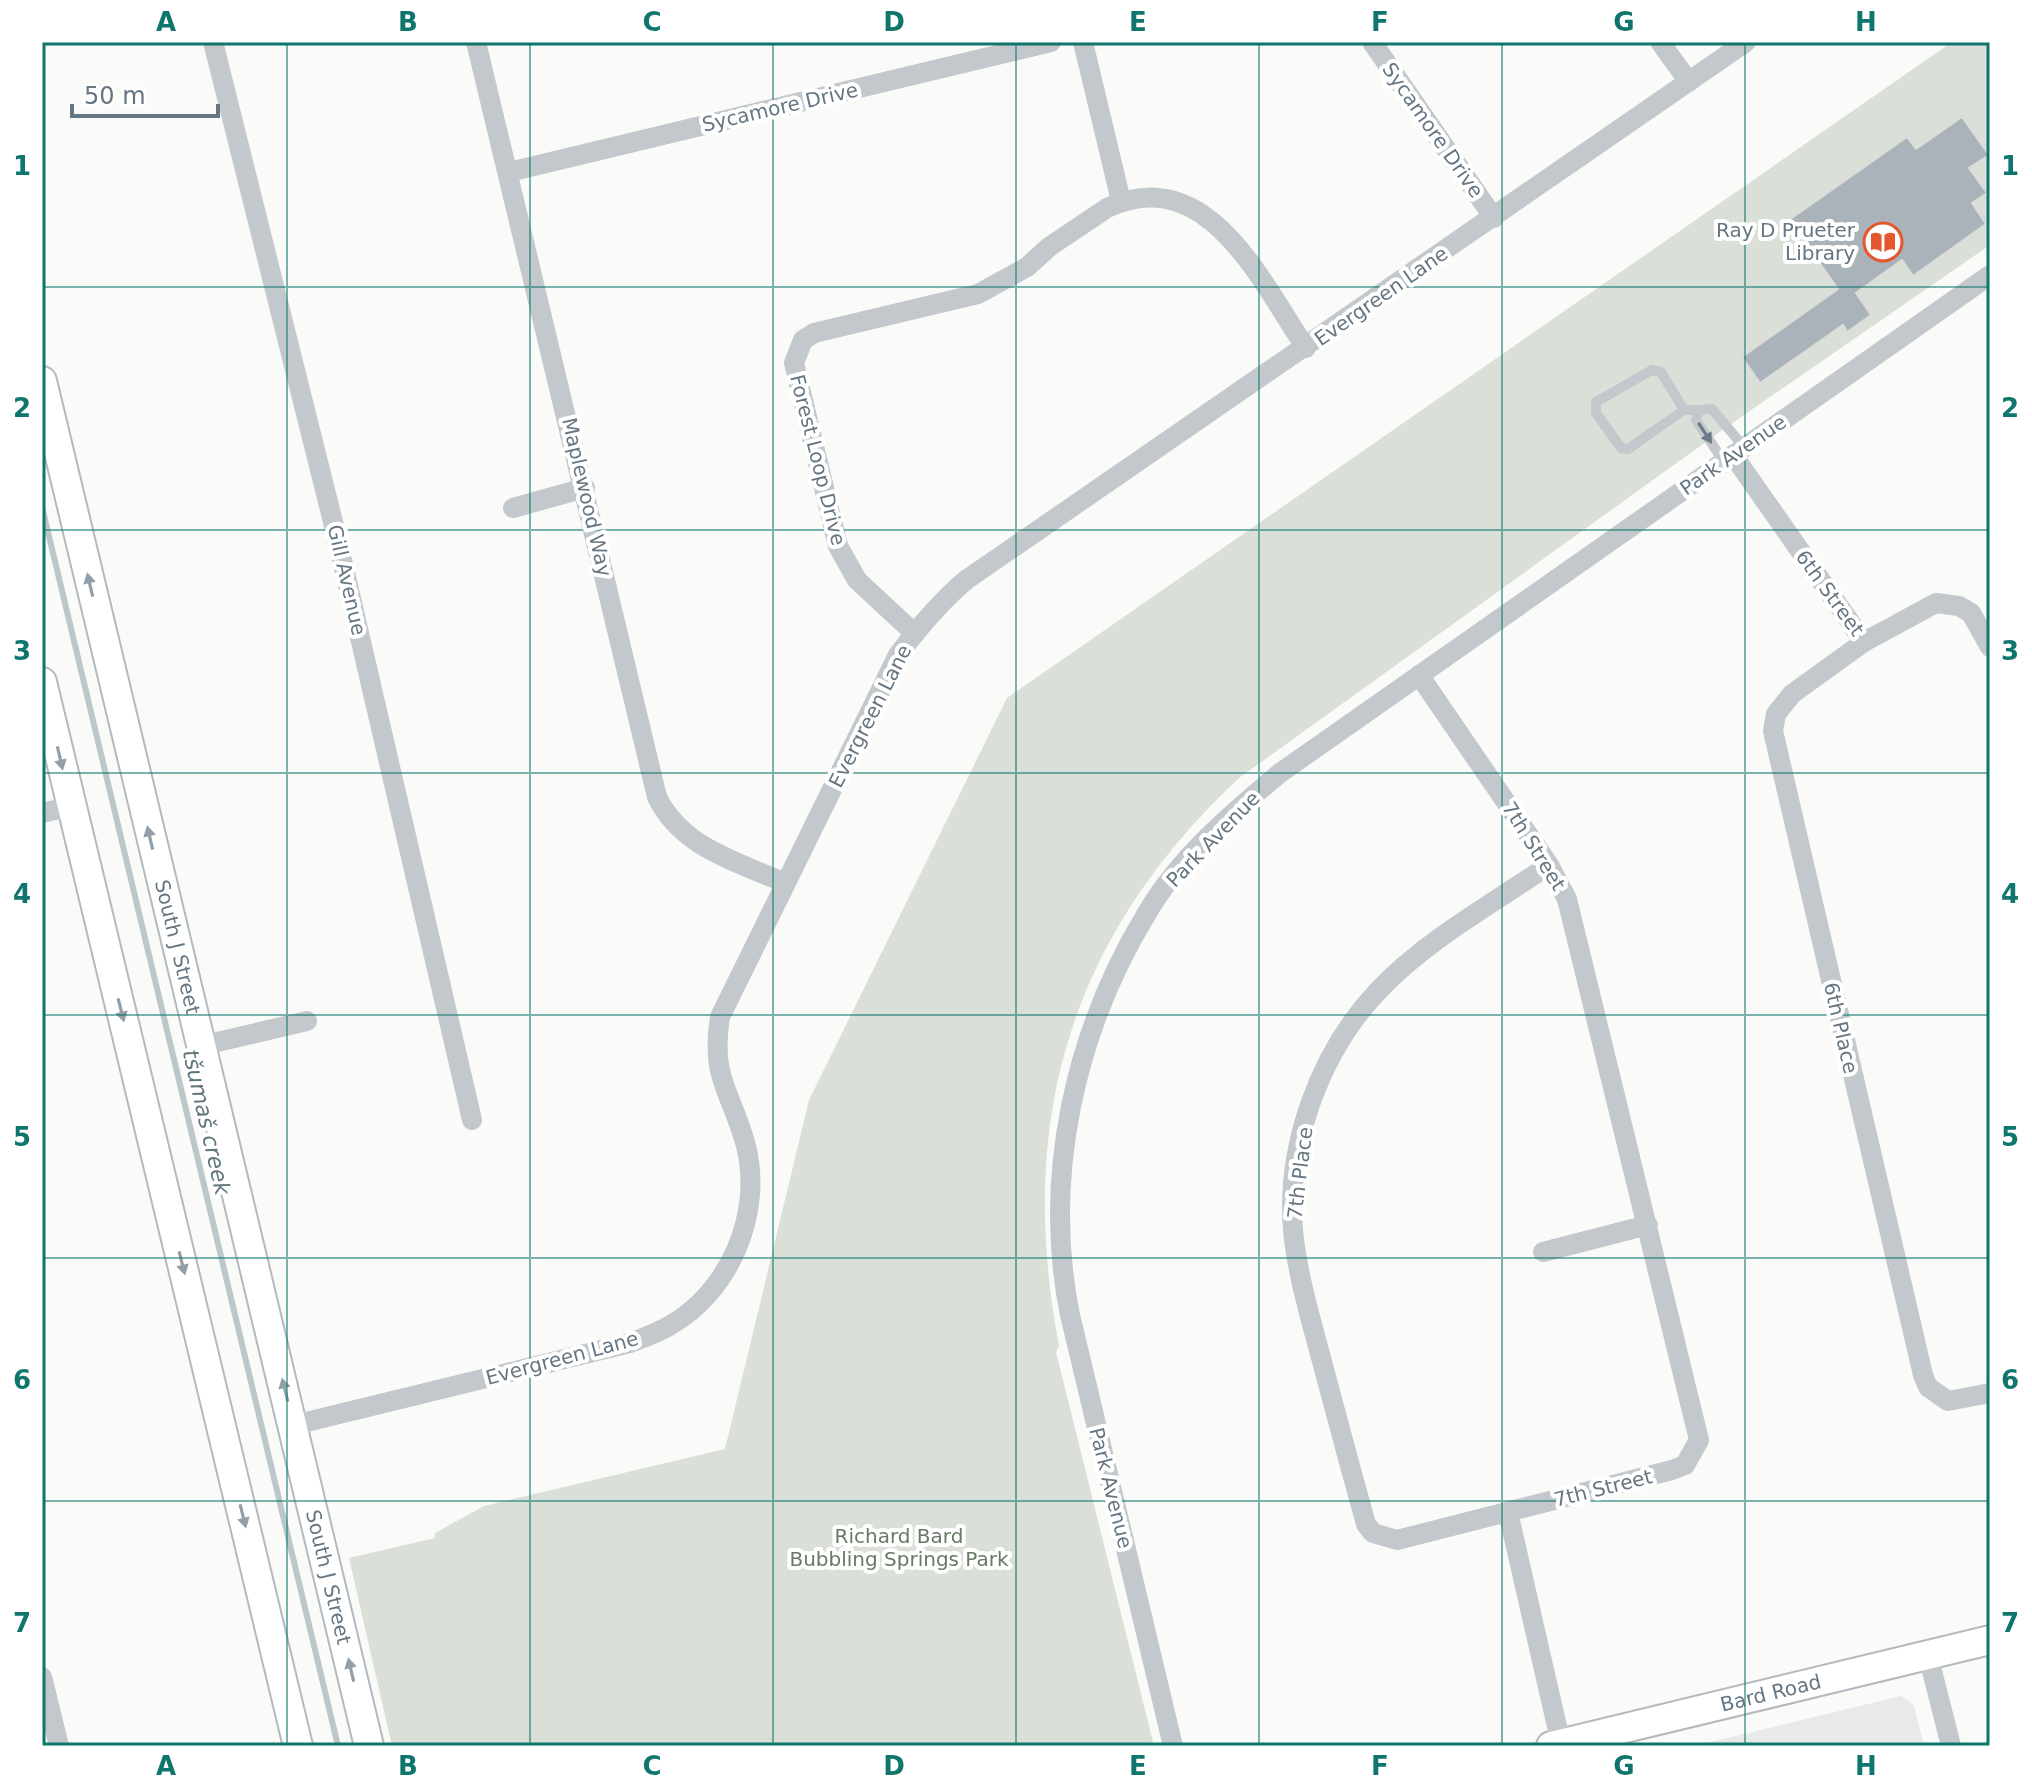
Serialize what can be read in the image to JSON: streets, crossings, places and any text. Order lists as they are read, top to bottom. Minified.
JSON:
{"streets":{"street":["Sycamore Drive","Evergreen Lane","Park Avenue","Forest Loop Drive","Maplewood Way","Gill Avenue","6th Street","7th Street","South J Street","6th Place","7th Place","Bard Road"]},"crossings":[["Sycamore Drive","Evergreen Lane"],["Sycamore Drive","Maplewood Way"],["Evergreen Lane","Forest Loop Drive"],["Evergreen Lane","Maplewood Way"],["Evergreen Lane","South J Street"],["Park Avenue","6th Street"],["Park Avenue","7th Street"],["6th Street","6th Place"],["7th Street","7th Place"]],"water":["tšumaš creek"],"parks":["Richard Bard Bubbling Springs Park"],"places":{"library":["Ray D Prueter Library"]},"scale_bar":"50 m","grid":{"columns":["A","B","C","D","E","F","G","H"],"rows":["1","2","3","4","5","6","7"]}}
